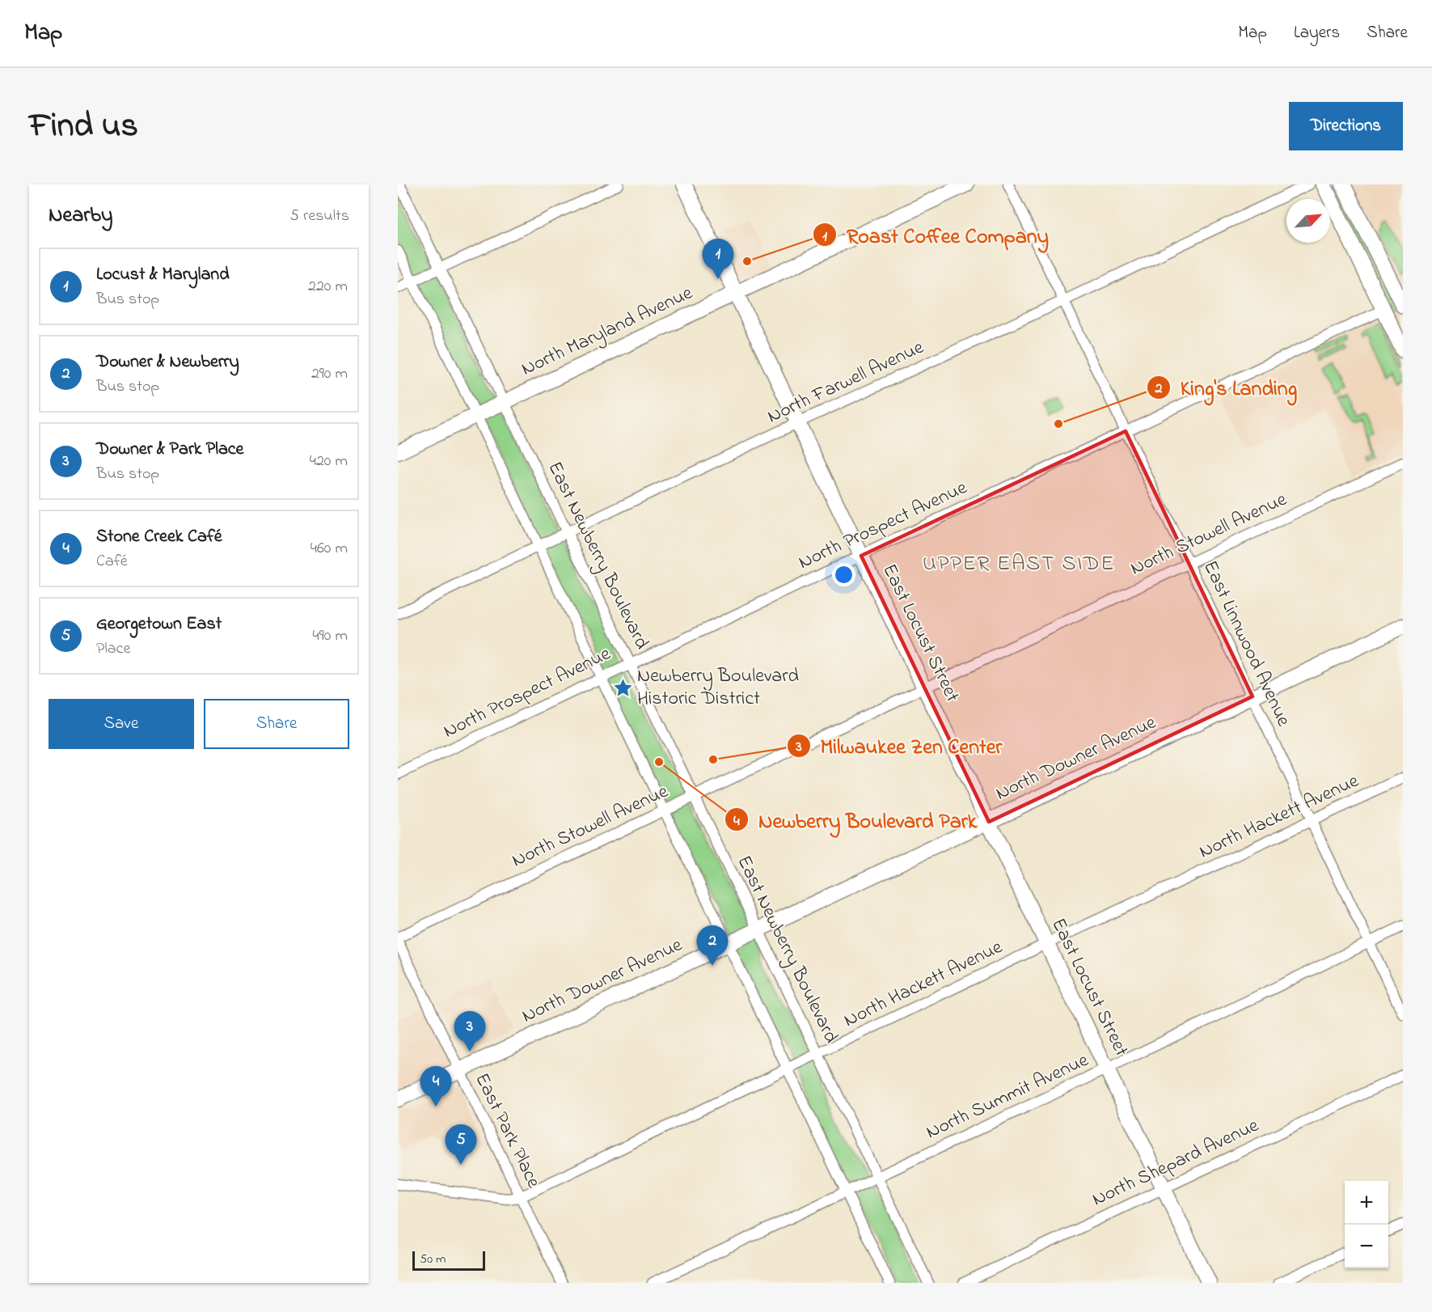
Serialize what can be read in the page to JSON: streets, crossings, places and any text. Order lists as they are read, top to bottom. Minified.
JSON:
{"streets":{"street":["North Maryland Avenue","North Farwell Avenue","North Prospect Avenue","North Stowell Avenue","East Newberry Boulevard","East Locust Street","East Linnwood Avenue","North Downer Avenue","North Hackett Avenue","North Summit Avenue","East Park Place","North Shepard Avenue"]},"crossings":[["North Maryland Avenue","East Newberry Boulevard"],["North Maryland Avenue","East Locust Street"],["North Farwell Avenue","East Newberry Boulevard"],["North Farwell Avenue","East Locust Street"],["North Farwell Avenue","East Linnwood Avenue"],["North Prospect Avenue","East Newberry Boulevard"],["North Prospect Avenue","East Locust Street"],["North Prospect Avenue","East Linnwood Avenue"],["North Stowell Avenue","East Newberry Boulevard"],["North Stowell Avenue","East Locust Street"],["North Stowell Avenue","East Linnwood Avenue"],["East Newberry Boulevard","North Downer Avenue"],["East Newberry Boulevard","North Hackett Avenue"],["East Newberry Boulevard","North Summit Avenue"],["East Locust Street","North Downer Avenue"],["East Locust Street","North Hackett Avenue"],["East Locust Street","North Summit Avenue"],["East Locust Street","North Shepard Avenue"],["East Linnwood Avenue","North Downer Avenue"],["East Linnwood Avenue","North Hackett Avenue"],["East Linnwood Avenue","North Summit Avenue"],["North Downer Avenue","East Park Place"],["North Hackett Avenue","East Park Place"]],"districts":["UPPER EAST SIDE"],"places":{"other":["Roast Coffee Company","King's Landing","Milwaukee Zen Center","Newberry Boulevard Park"],"place":["Newberry Boulevard Historic District"]},"scale_bar":"50 m","north":"top right","page":{"header":"Map","nav":["Map","Layers","Share"],"title":"Find us","buttons":["Directions",["Save","Share"]],"heading":["Nearby","5 results"],"pins":["1","2","3","4","5"],"list":[{"mark":"1","name":"Locust & Maryland","note":"Bus stop","value":"220 m"},{"mark":"2","name":"Downer & Newberry","note":"Bus stop","value":"290 m"},{"mark":"3","name":"Downer & Park Place","note":"Bus stop","value":"420 m"},{"mark":"4","name":"Stone Creek Café","note":"Café","value":"460 m"},{"mark":"5","name":"Georgetown East","note":"Place","value":"490 m"}],"map_buttons":["+","−"],"scale":"50 m"}}
